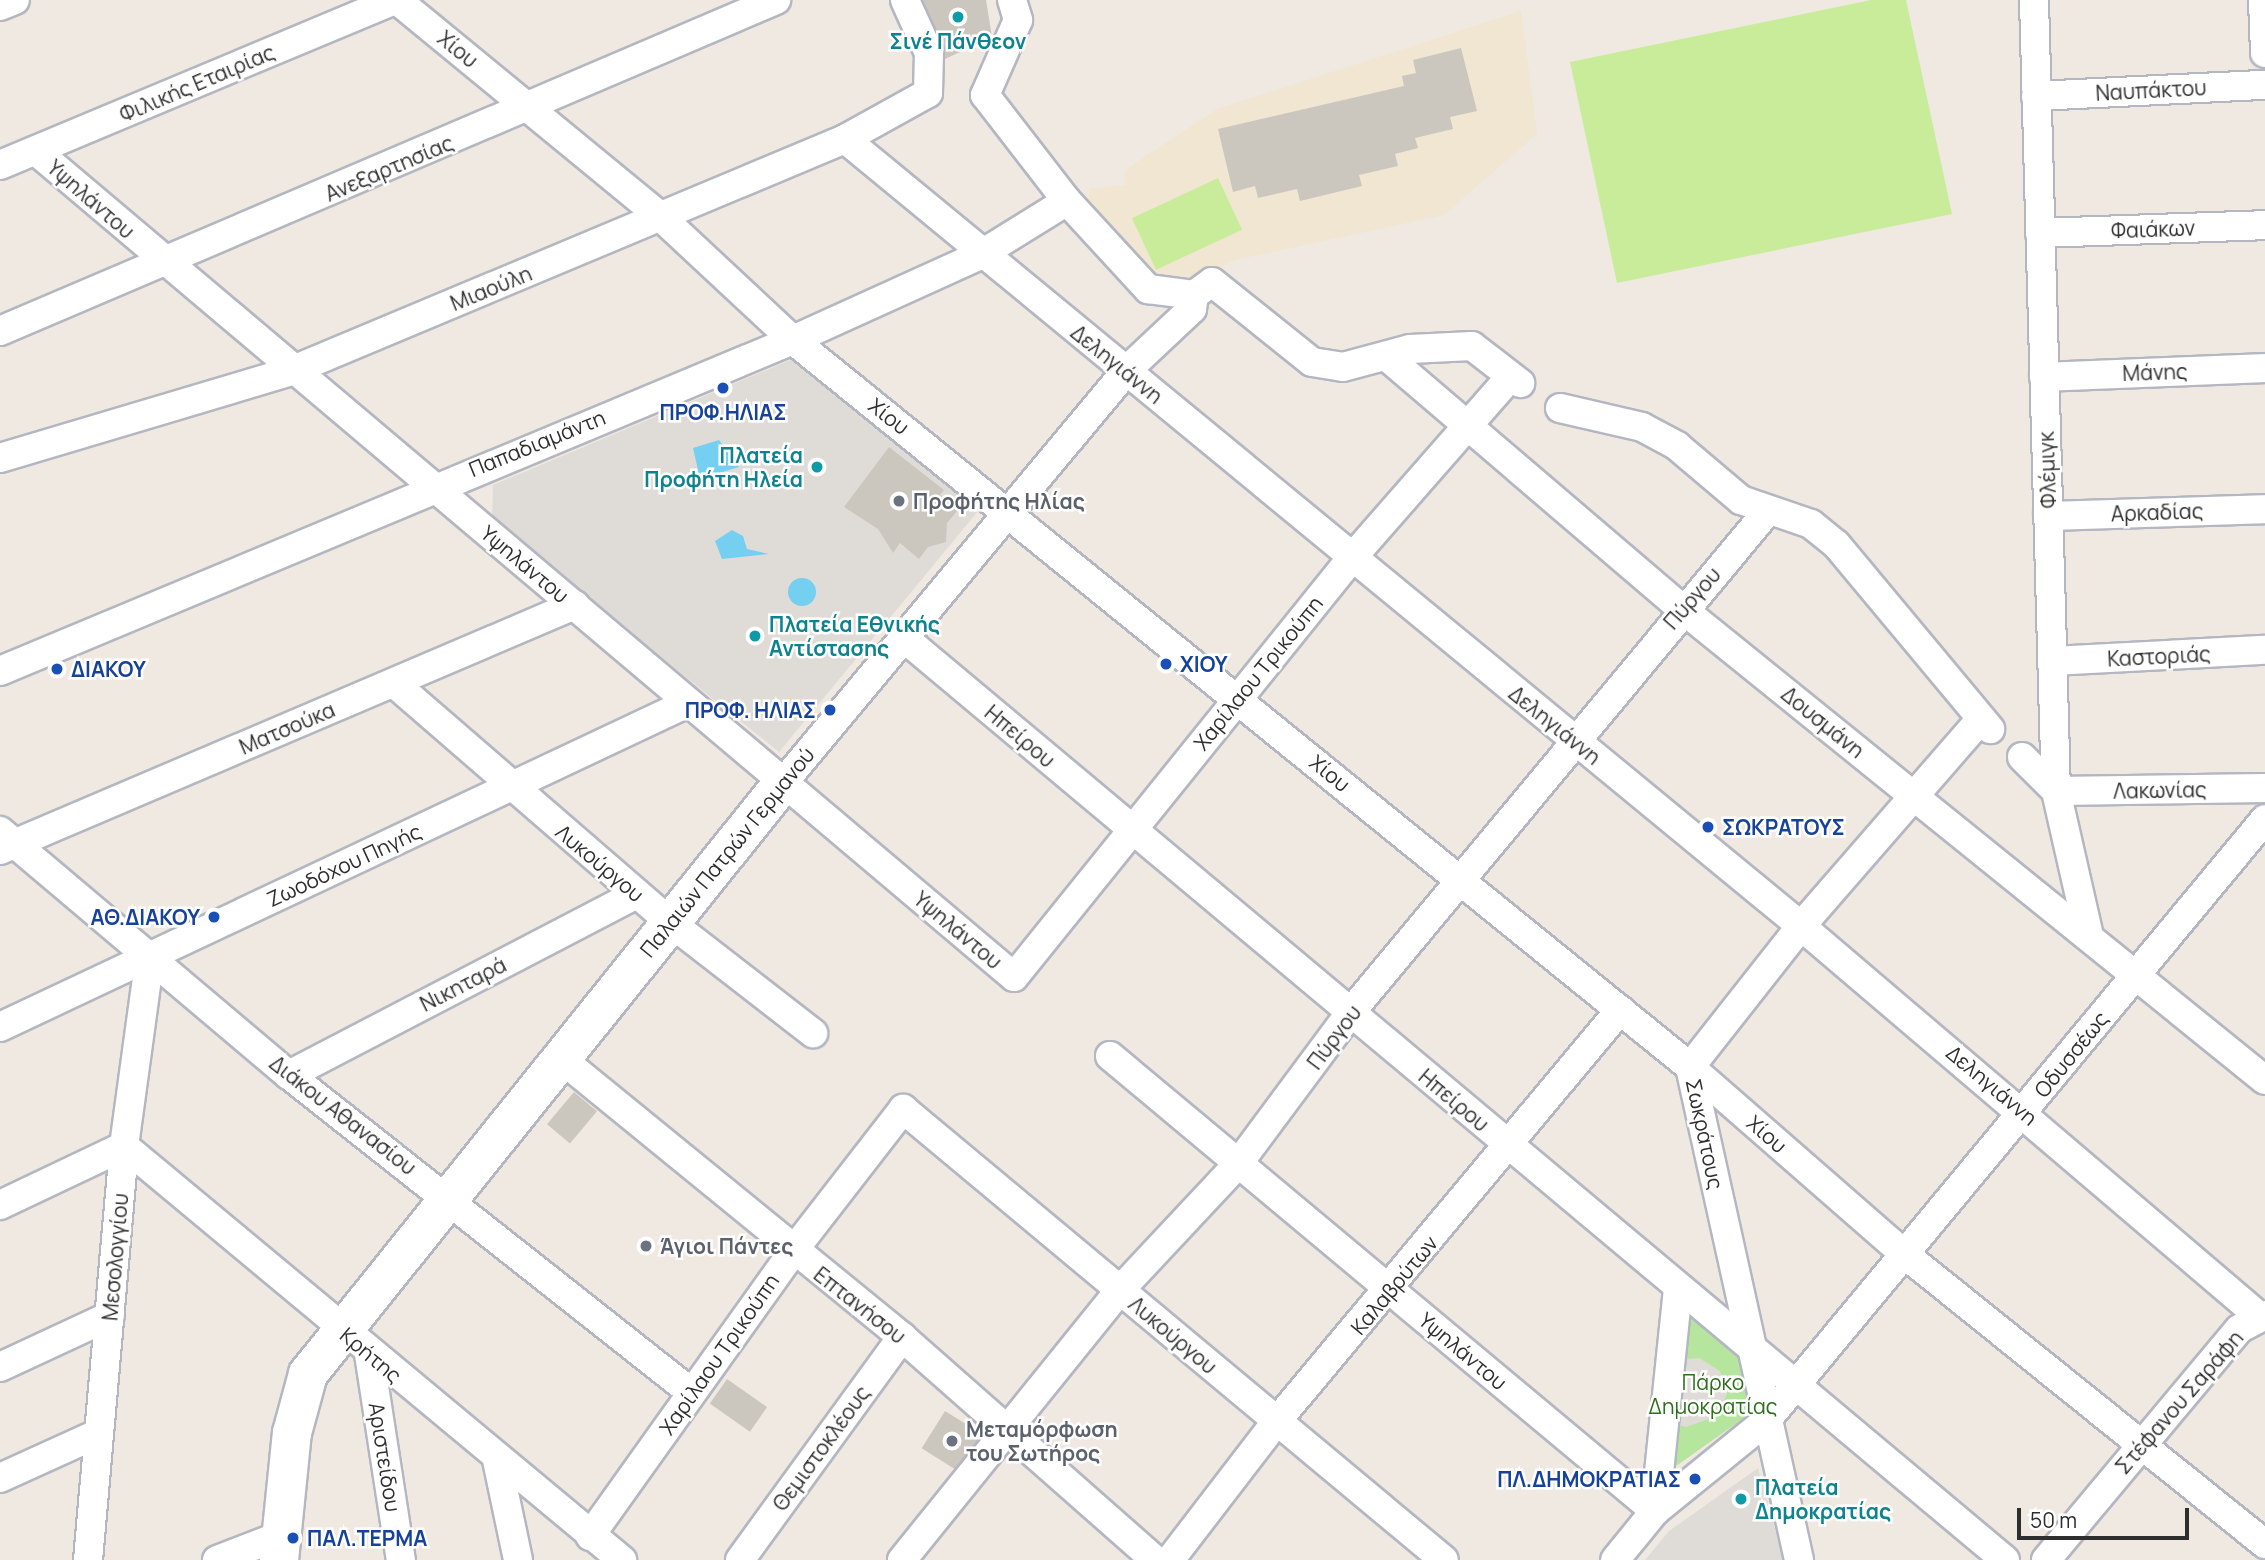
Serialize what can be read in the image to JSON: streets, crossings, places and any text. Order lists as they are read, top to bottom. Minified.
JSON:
{"streets":{"street":["Χίου","Φιλικής Εταιρίας","Ναυπάκτου","Ανεξαρτησίας","Υψηλάντου","Φαιάκων","Μιαούλη","Δεληγιάννη","Μάνης","Παπαδιαμάντη","Φλέμιγκ","Αρκαδίας","Πύργου","Καστοριάς","Χαρίλαου Τρικούπη","Δουσμάνη","Ματσούκα","Ηπείρου","Λακωνίας","Παλαιών Πατρών Γερμανού","Λυκούργου","Ζωοδόχου Πηγής","Νικηταρά","Οδυσσέως","Διάκου Αθανασίου","Σωκράτους","Μεσολογγίου","Καλαβρύτων","Επτανήσου","Κρήτης","Στέφανου Σαράφη","Θεμιστοκλέους","Αριστείδου"]},"crossings":[["Χίου","Φιλικής Εταιρίας"],["Χίου","Ανεξαρτησίας"],["Χίου","Μιαούλη"],["Χίου","Παπαδιαμάντη"],["Χίου","Πύργου"],["Χίου","Χαρίλαου Τρικούπη"],["Χίου","Παλαιών Πατρών Γερμανού"],["Χίου","Οδυσσέως"],["Χίου","Σωκράτους"],["Χίου","Καλαβρύτων"],["Χίου","Στέφανου Σαράφη"],["Φιλικής Εταιρίας","Υψηλάντου"],["Ναυπάκτου","Φλέμιγκ"],["Ανεξαρτησίας","Υψηλάντου"],["Υψηλάντου","Μιαούλη"],["Υψηλάντου","Παπαδιαμάντη"],["Υψηλάντου","Πύργου"],["Υψηλάντου","Χαρίλαου Τρικούπη"],["Υψηλάντου","Ματσούκα"],["Υψηλάντου","Παλαιών Πατρών Γερμανού"],["Υψηλάντου","Ζωοδόχου Πηγής"],["Υψηλάντου","Οδυσσέως"],["Υψηλάντου","Καλαβρύτων"],["Φαιάκων","Φλέμιγκ"],["Μιαούλη","Δεληγιάννη"],["Δεληγιάννη","Παπαδιαμάντη"],["Δεληγιάννη","Πύργου"],["Δεληγιάννη","Χαρίλαου Τρικούπη"],["Δεληγιάννη","Παλαιών Πατρών Γερμανού"],["Δεληγιάννη","Οδυσσέως"],["Δεληγιάννη","Σωκράτους"],["Δεληγιάννη","Στέφανου Σαράφη"],["Μάνης","Φλέμιγκ"],["Φλέμιγκ","Αρκαδίας"],["Φλέμιγκ","Καστοριάς"],["Φλέμιγκ","Δουσμάνη"],["Φλέμιγκ","Λακωνίας"],["Πύργου","Δουσμάνη"],["Πύργου","Ηπείρου"],["Πύργου","Λυκούργου"],["Πύργου","Σωκράτους"],["Πύργου","Επτανήσου"],["Χαρίλαου Τρικούπη","Δουσμάνη"],["Χαρίλαου Τρικούπη","Ηπείρου"],["Χαρίλαου Τρικούπη","Λυκούργου"],["Χαρίλαου Τρικούπη","Διάκου Αθανασίου"],["Χαρίλαου Τρικούπη","Επτανήσου"],["Χαρίλαου Τρικούπη","Κρήτης"],["Δουσμάνη","Οδυσσέως"],["Δουσμάνη","Σωκράτους"],["Ματσούκα","Λυκούργου"],["Ματσούκα","Διάκου Αθανασίου"],["Ηπείρου","Παλαιών Πατρών Γερμανού"],["Ηπείρου","Οδυσσέως"],["Ηπείρου","Σωκράτους"],["Ηπείρου","Καλαβρύτων"],["Παλαιών Πατρών Γερμανού","Λυκούργου"],["Παλαιών Πατρών Γερμανού","Διάκου Αθανασίου"],["Παλαιών Πατρών Γερμανού","Επτανήσου"],["Παλαιών Πατρών Γερμανού","Κρήτης"],["Παλαιών Πατρών Γερμανού","Αριστείδου"],["Λυκούργου","Ζωοδόχου Πηγής"],["Λυκούργου","Νικηταρά"],["Λυκούργου","Καλαβρύτων"],["Ζωοδόχου Πηγής","Διάκου Αθανασίου"],["Ζωοδόχου Πηγής","Μεσολογγίου"],["Νικηταρά","Διάκου Αθανασίου"],["Οδυσσέως","Σωκράτους"],["Διάκου Αθανασίου","Μεσολογγίου"],["Μεσολογγίου","Κρήτης"],["Επτανήσου","Θεμιστοκλέους"],["Κρήτης","Αριστείδου"]],"parks":["Πάρκο Δημοκρατίας"],"places":["Σινέ Πάνθεον","ΠΡΟΦ.ΗΛΙΑΣ","Πλατεία Προφήτη Ηλεία","Προφήτης Ηλίας","Πλατεία Εθνικής Αντίστασης","ΧΙΟΥ","ΔΙΑΚΟΥ","ΠΡΟΦ. ΗΛΙΑΣ","ΣΩΚΡΑΤΟΥΣ","ΑΘ.ΔΙΑΚΟΥ","Άγιοι Πάντες","Μεταμόρφωση του Σωτήρος","ΠΛ.ΔΗΜΟΚΡΑΤΙΑΣ","Πλατεία Δημοκρατίας","ΠΑΛ.ΤΕΡΜΑ"],"scale_bar":"50 m"}
